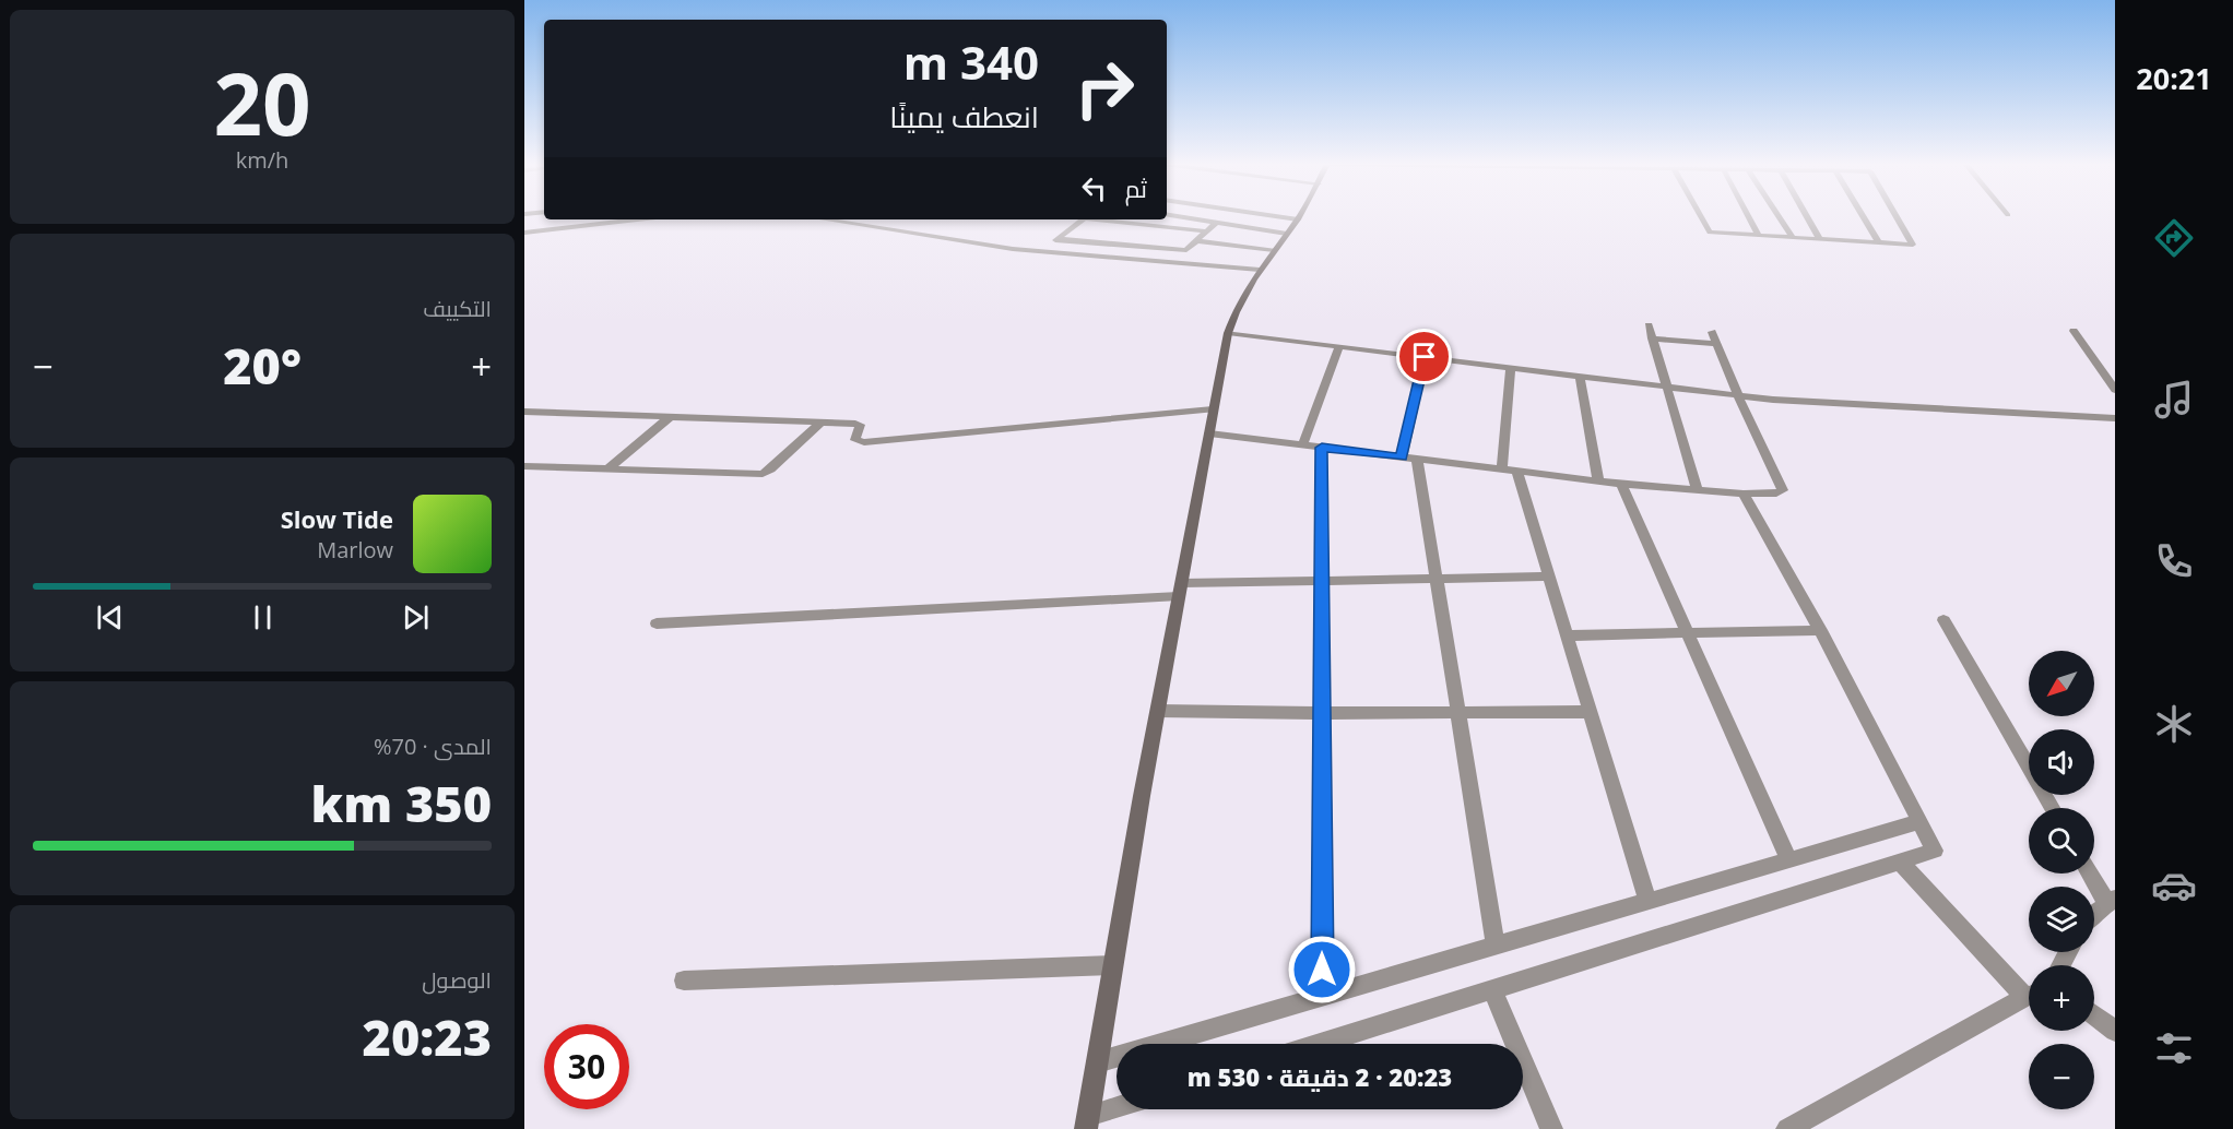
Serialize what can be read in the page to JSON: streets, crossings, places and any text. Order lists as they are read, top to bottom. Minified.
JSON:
{"north":"bottom left","page":{"tabs":"20:21","tile":[["20","km/h"],"التكييف",["المدى · 70%","350 km"],["الوصول","20:23"]],"turn":["340 m","انعطف يمينًا"],"then":"ثم","heat":["−","20°","+"],"song":["Slow Tide","Marlow"],"map_buttons":["+","−"],"limit":"30","trip":"20:23 · 2 دقيقة · 530 m"}}
